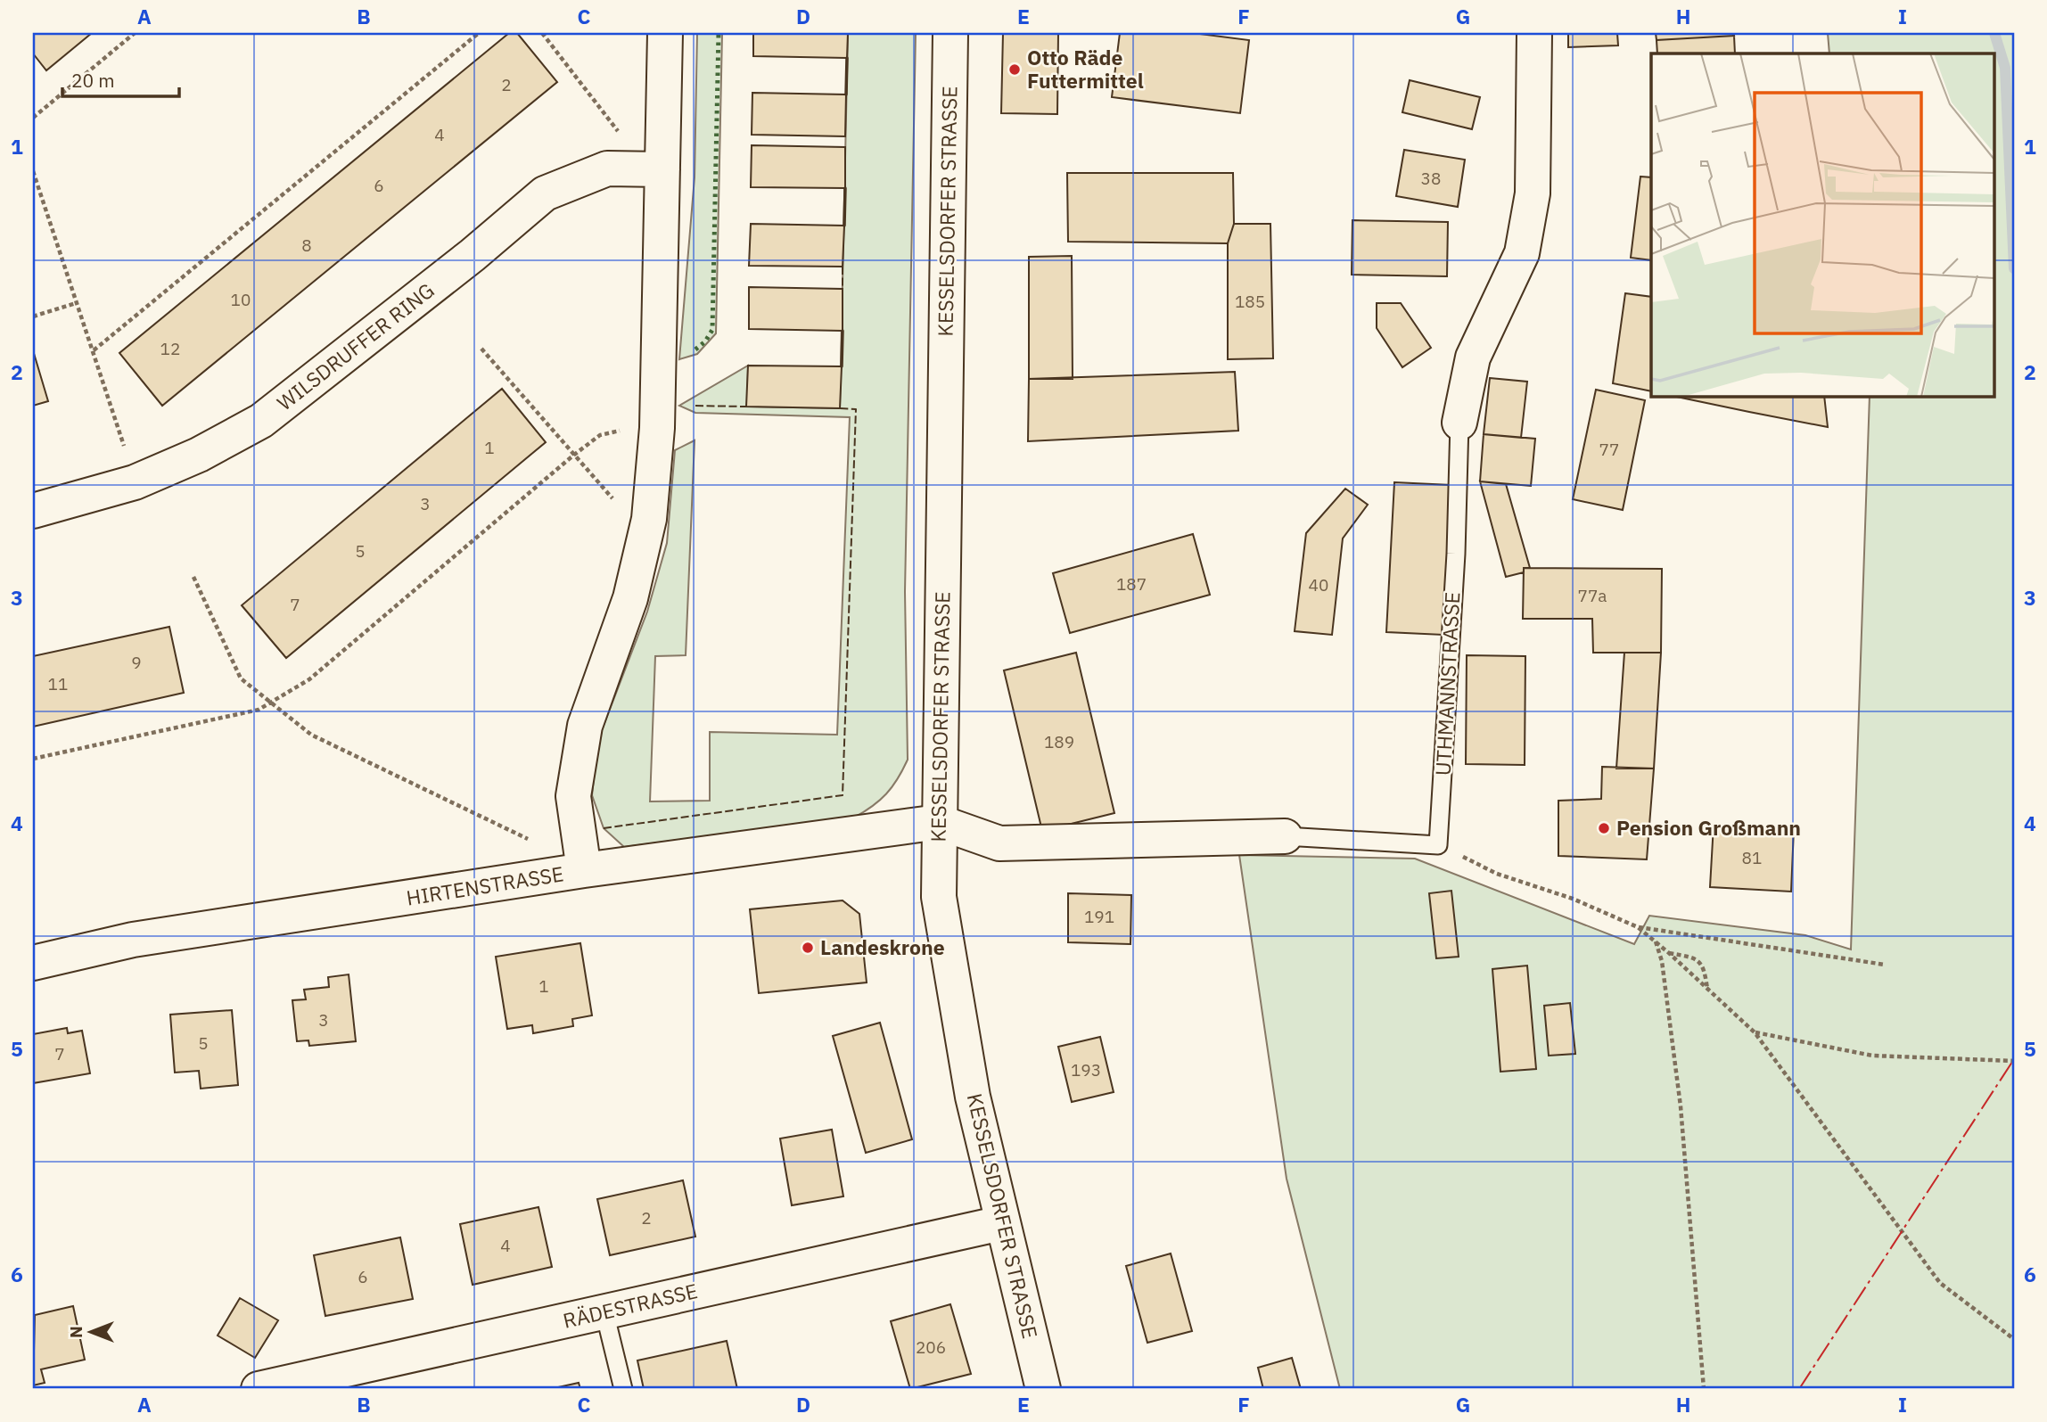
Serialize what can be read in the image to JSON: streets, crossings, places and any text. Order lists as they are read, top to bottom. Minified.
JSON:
{"streets":{"street":["KESSELSDORFER STRASSE","WILSDRUFFER RING","UTHMANNSTRASSE","HIRTENSTRASSE","RÄDESTRASSE"]},"crossings":[["KESSELSDORFER STRASSE","HIRTENSTRASSE"],["KESSELSDORFER STRASSE","RÄDESTRASSE"]],"places":["Otto Räde Futtermittel","Pension Großmann","Landeskrone"],"house_numbers":["2","4","38","6","8","10","185","12","1","77","3","5","187","40","77a","7","9","11","189","81","191","1","3","5","7","193","2","4","6","206"],"scale_bar":"20 m","north":"left","grid":{"columns":["A","B","C","D","E","F","G","H","I"],"rows":["1","2","3","4","5","6"]}}
